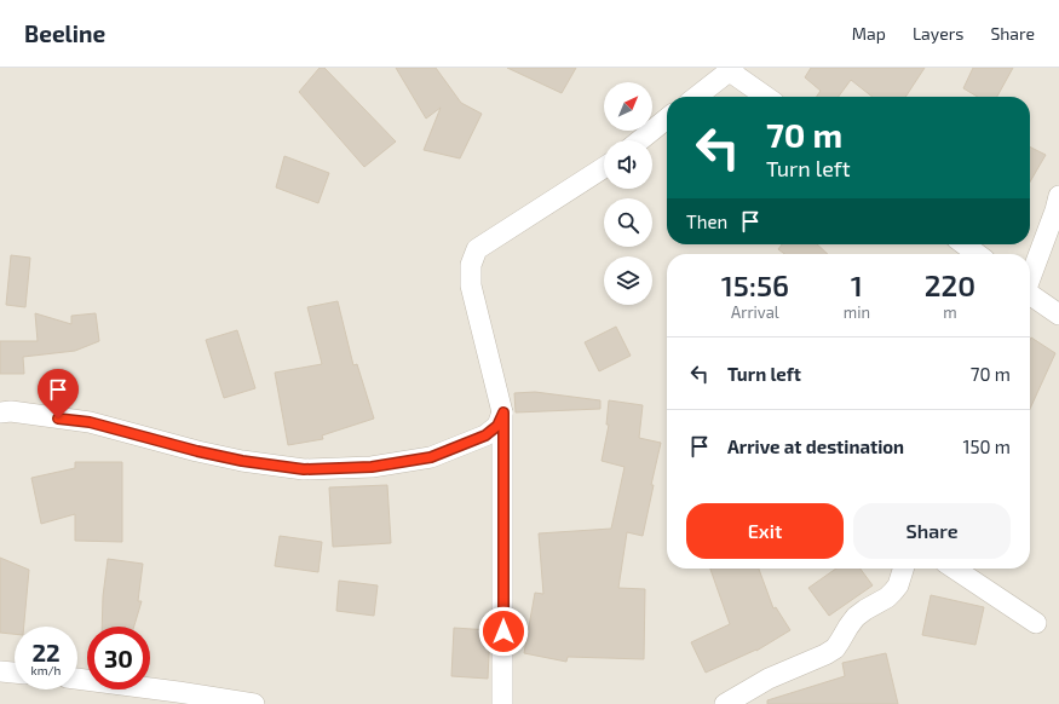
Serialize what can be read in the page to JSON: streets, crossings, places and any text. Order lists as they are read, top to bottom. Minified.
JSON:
{"north":"top right","page":{"header":"Beeline","nav":["Map","Layers","Share"],"turn":["70 m","Turn left"],"then":"Then","eta":["15:56","Arrival","1","min","220","m"],"list":[{"name":"Turn left","value":"70 m"},{"name":"Arrive at destination","value":"150 m"}],"buttons":["Exit","Share"],"speed":"22 km/h","limit":"30"}}
